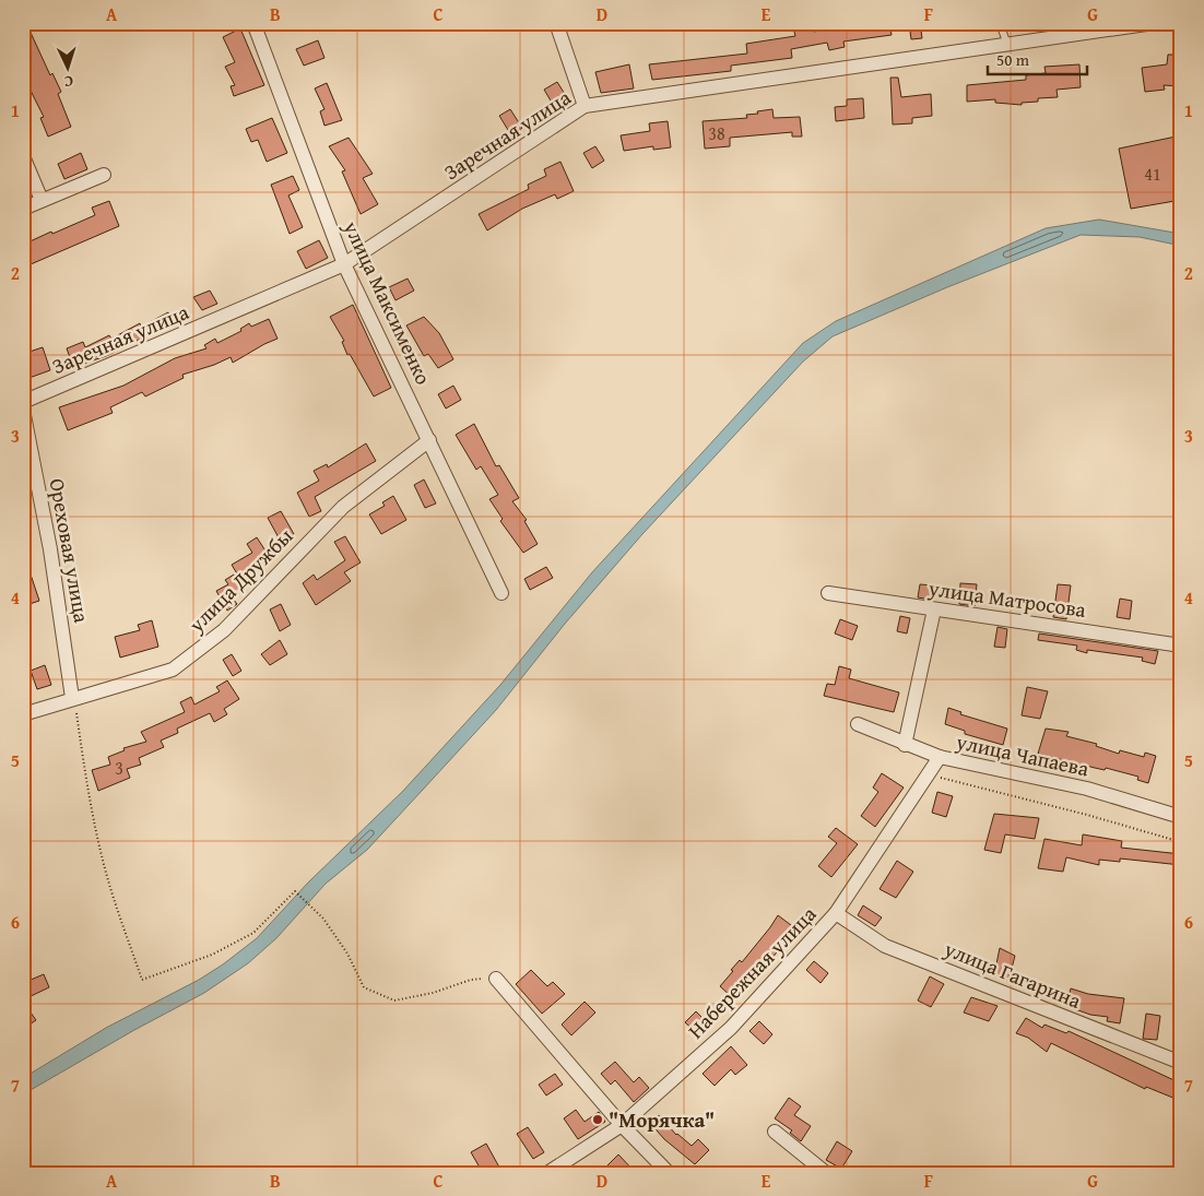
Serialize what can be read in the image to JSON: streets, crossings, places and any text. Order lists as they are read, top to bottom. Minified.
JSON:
{"streets":{"street":["Заречная улица","улица Максименко","Ореховая улица","улица Дружбы","улица Матросова","улица Чапаева","Набережная улица","улица Гагарина"]},"crossings":[["Заречная улица","улица Максименко"],["улица Максименко","улица Дружбы"],["Ореховая улица","улица Дружбы"],["улица Чапаева","Набережная улица"],["Набережная улица","улица Гагарина"]],"places":["\"Морячка\""],"house_numbers":["38","41","3"],"scale_bar":"50 m","north":"bottom","grid":{"columns":["A","B","C","D","E","F","G"],"rows":["1","2","3","4","5","6","7"]}}
